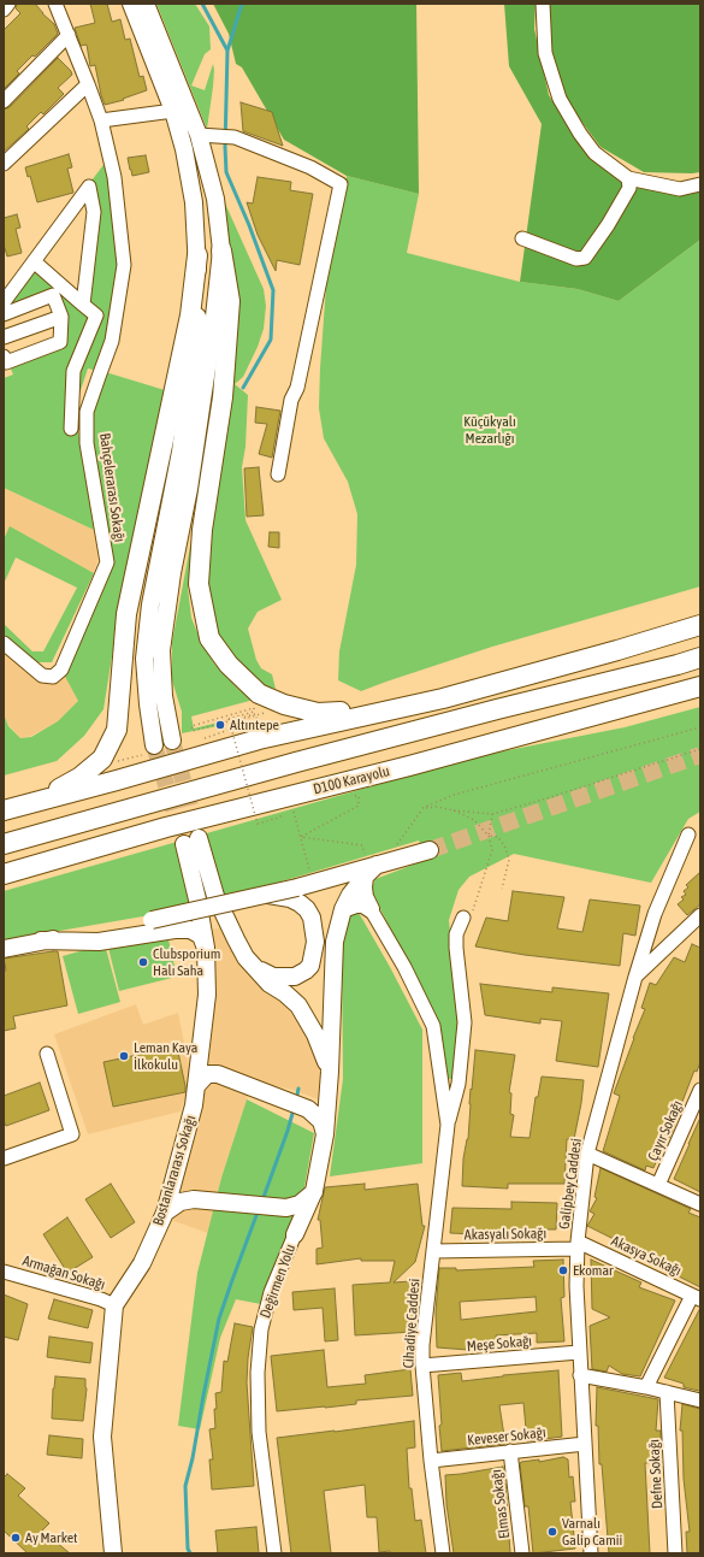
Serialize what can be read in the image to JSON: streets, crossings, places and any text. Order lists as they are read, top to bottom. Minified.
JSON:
{"streets":{"highway":["D100 Karayolu"],"main road":["Bostanlararası Sokağı","Değirmen Yolu"],"street":["Bahçelerarası Sokağı","Çayır Sokağı","Galipbey Caddesi","Akasyalı Sokağı","Akasya Sokağı","Armağan Sokağı","Cihadiye Caddesi","Meşe Sokağı","Keveser Sokağı","Defne Sokağı","Elmas Sokağı"]},"crossings":[["Bostanlararası Sokağı","Armağan Sokağı"],["Bostanlararası Sokağı","Değirmen Yolu"],["Galipbey Caddesi","Akasyalı Sokağı"],["Galipbey Caddesi","Akasya Sokağı"],["Galipbey Caddesi","Meşe Sokağı"],["Galipbey Caddesi","Keveser Sokağı"],["Akasyalı Sokağı","Akasya Sokağı"],["Akasyalı Sokağı","Cihadiye Caddesi"],["Cihadiye Caddesi","Meşe Sokağı"],["Cihadiye Caddesi","Keveser Sokağı"],["Keveser Sokağı","Elmas Sokağı"]],"parks":["Küçükyalı Mezarlığı"],"places":["Altıntepe","Clubsporium Halı Saha","Leman Kaya İlkokulu","Ekomar","Varnalı Galip Camii","Ay Market"]}
